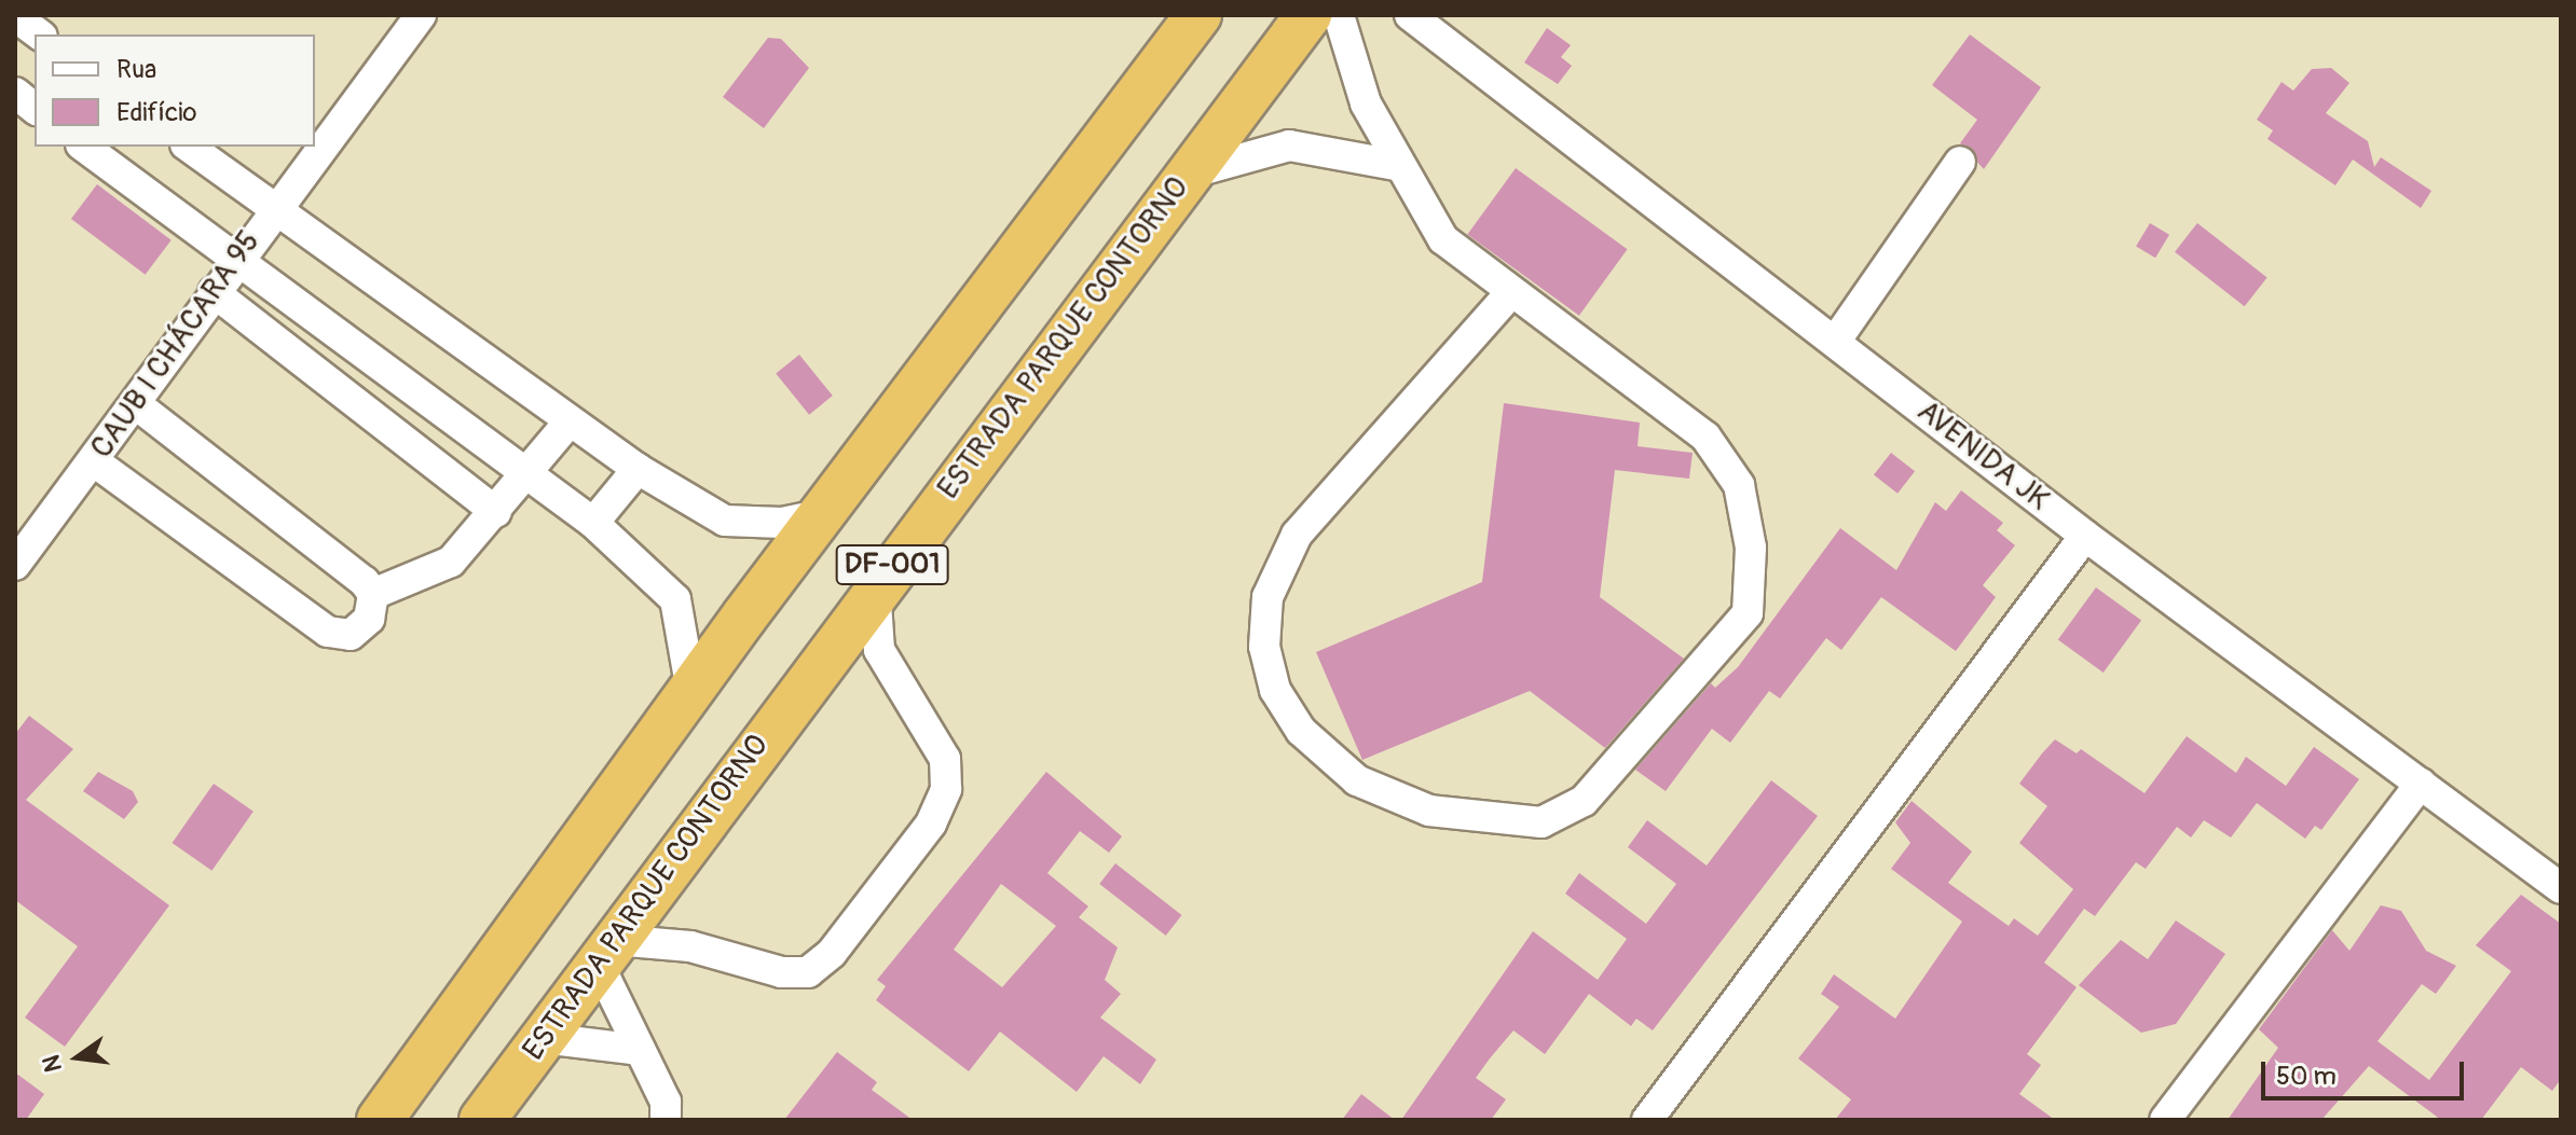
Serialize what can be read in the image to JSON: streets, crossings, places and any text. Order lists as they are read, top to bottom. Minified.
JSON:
{"streets":{"highway":["ESTRADA PARQUE CONTORNO","DF-001"],"street":["CAUB I CHÁCARA 95","AVENIDA JK"]},"legend":["Rua","Edifício"],"scale_bar":"50 m","north":"left"}
